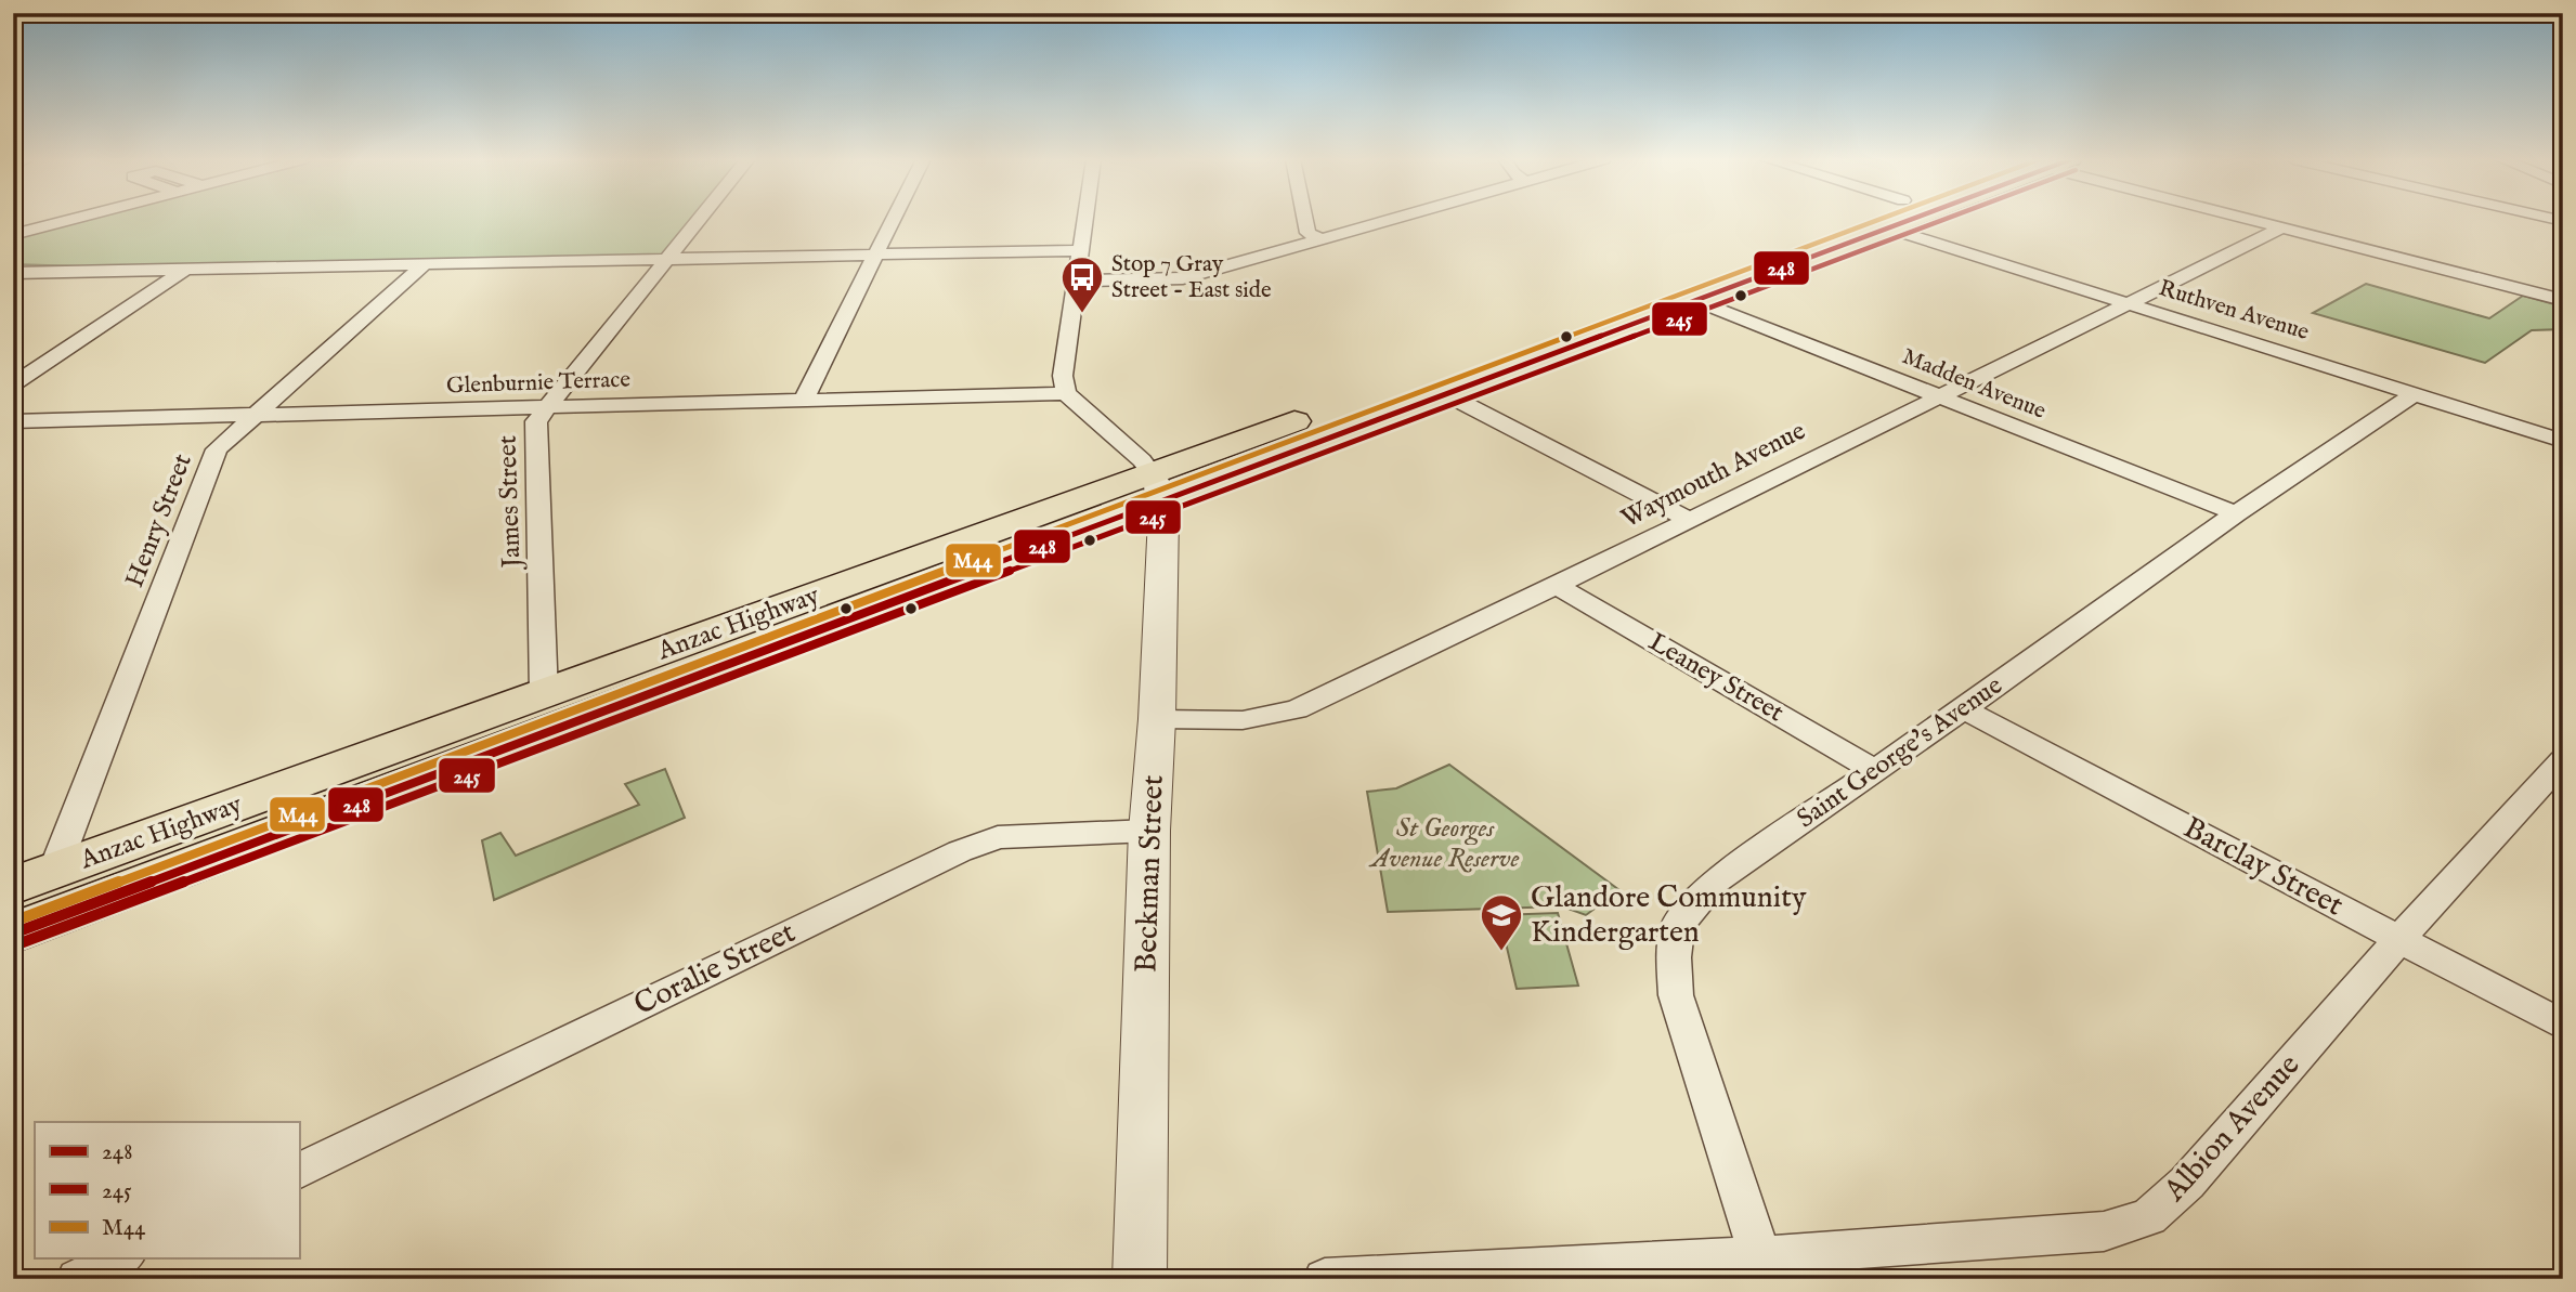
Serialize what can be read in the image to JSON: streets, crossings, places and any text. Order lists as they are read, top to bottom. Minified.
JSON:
{"streets":{"highway":["Anzac Highway"],"street":["Ruthven Avenue","Glenburnie Terrace","Madden Avenue","Waymouth Avenue","James Street","Henry Street","Leaney Street","Saint George's Avenue","Barclay Street","Beckman Street","Coralie Street","Albion Avenue"]},"crossings":[["Ruthven Avenue","Waymouth Avenue"],["Ruthven Avenue","Anzac Highway"],["Ruthven Avenue","Saint George's Avenue"],["Glenburnie Terrace","James Street"],["Glenburnie Terrace","Henry Street"],["Madden Avenue","Waymouth Avenue"],["Madden Avenue","Anzac Highway"],["Madden Avenue","Saint George's Avenue"],["Waymouth Avenue","Leaney Street"],["Waymouth Avenue","Beckman Street"],["James Street","Anzac Highway"],["Henry Street","Anzac Highway"],["Anzac Highway","Beckman Street"],["Leaney Street","Saint George's Avenue"],["Saint George's Avenue","Barclay Street"],["Saint George's Avenue","Albion Avenue"],["Barclay Street","Albion Avenue"],["Beckman Street","Coralie Street"]],"parks":["St Georges Avenue Reserve"],"places":{"bus stop":["Stop 7 Gray Street - East side"],"school or university":["Glandore Community Kindergarten"]},"lines":["transit line 248","transit line 245","transit line M44"],"legend":["248","245","M44"]}
